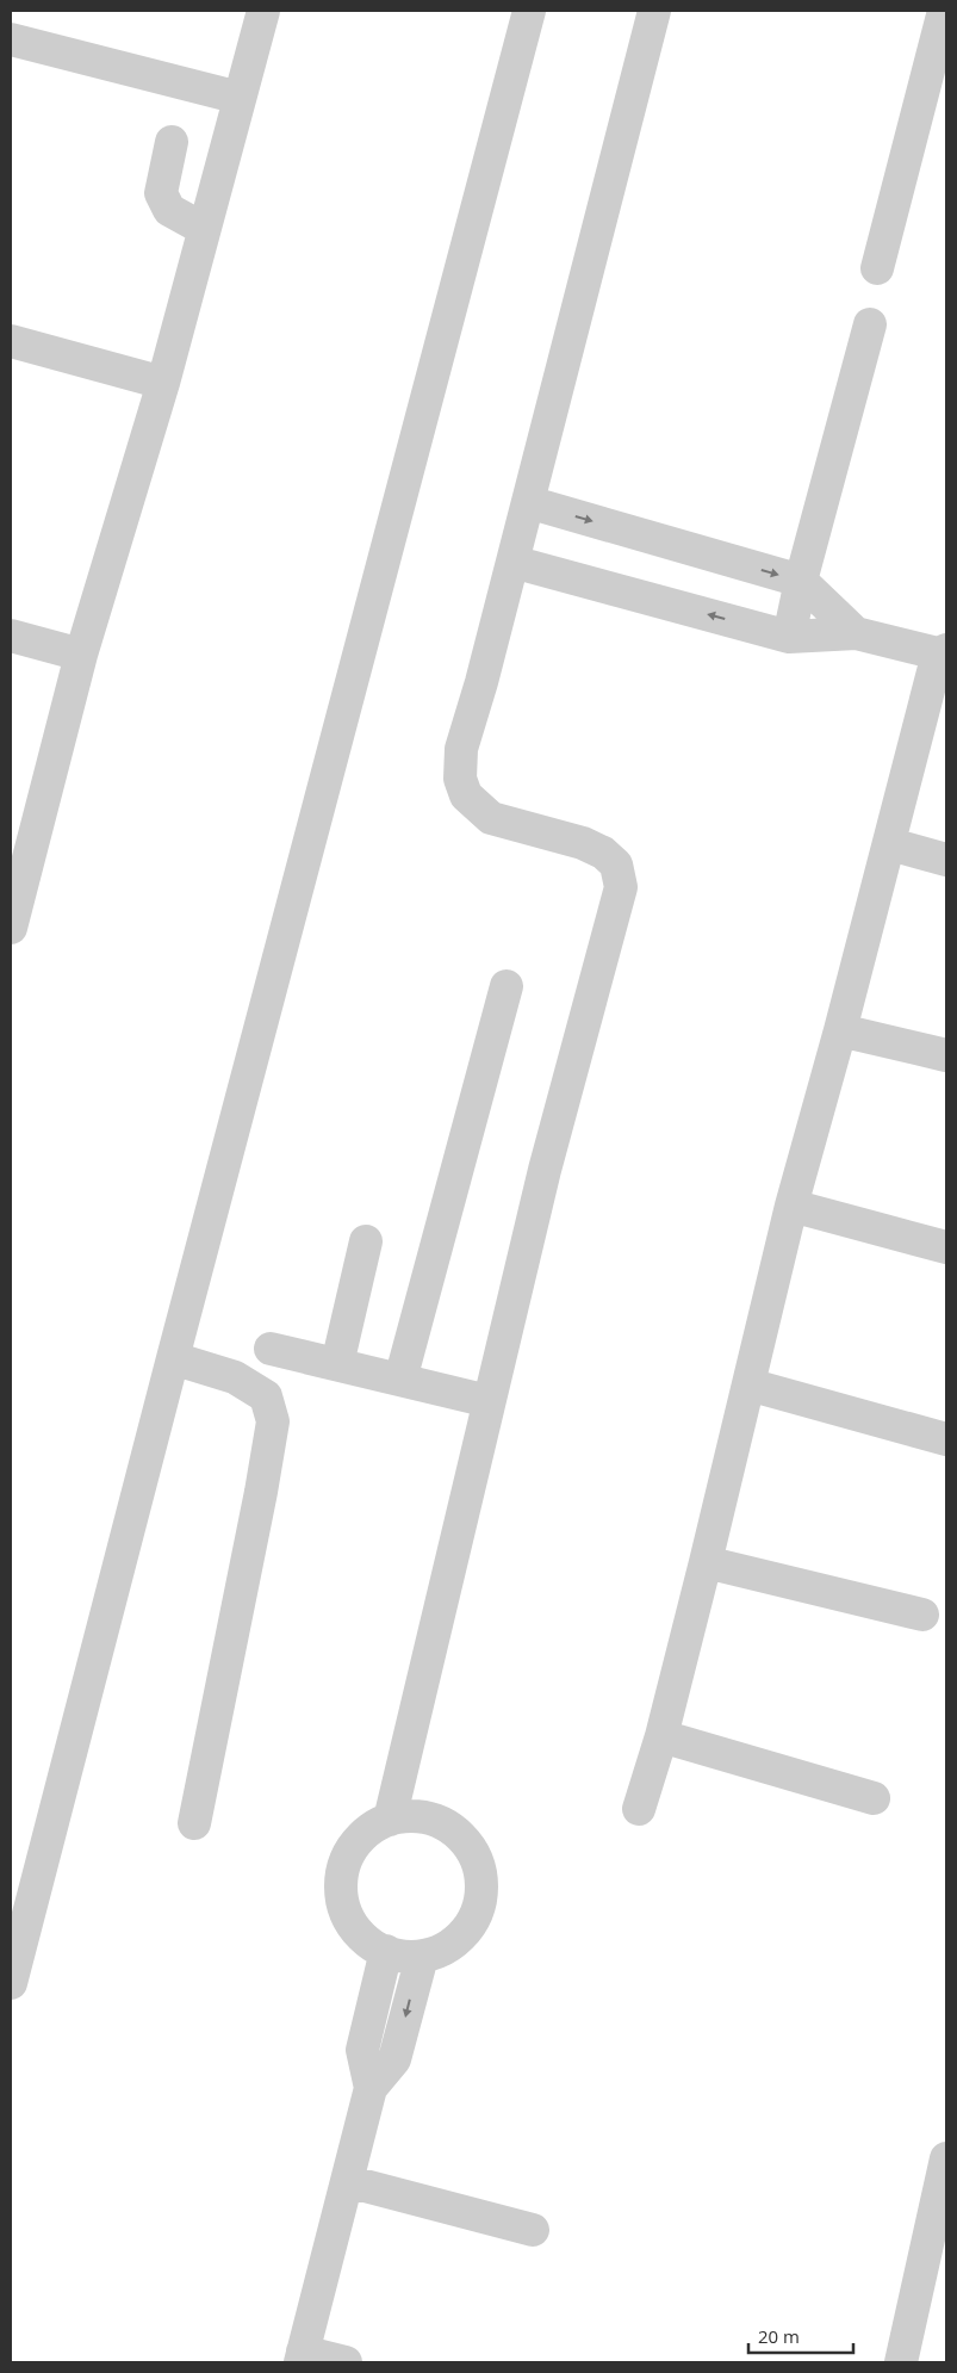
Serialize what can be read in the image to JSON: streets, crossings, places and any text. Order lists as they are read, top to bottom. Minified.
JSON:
{"scale_bar":"20 m"}
